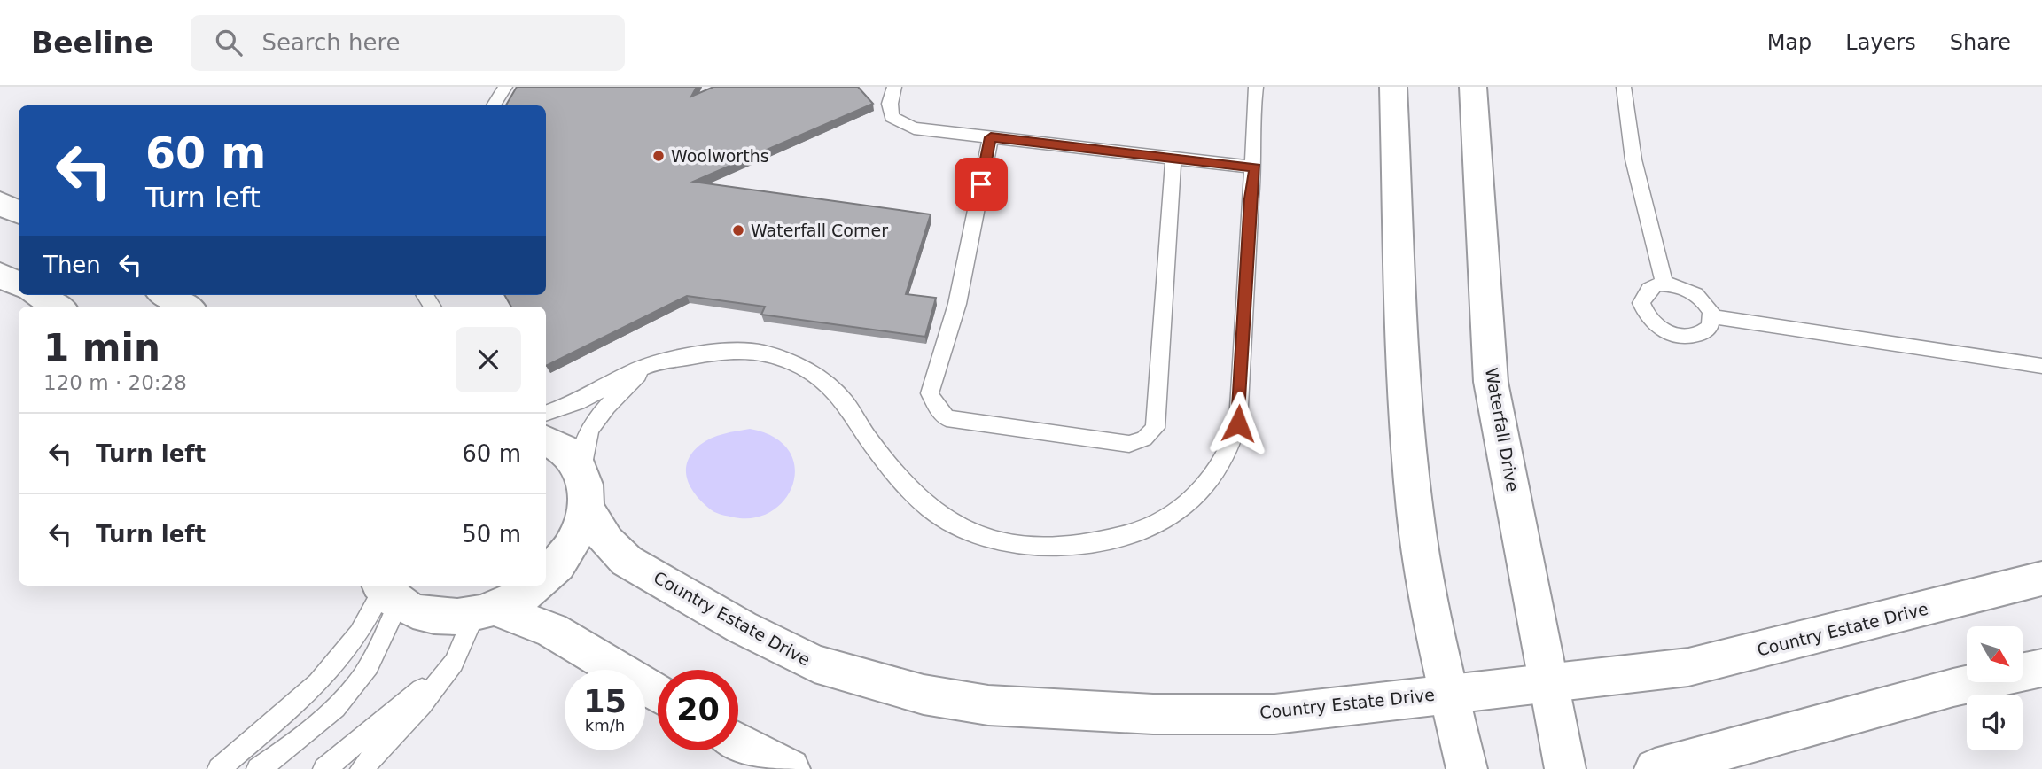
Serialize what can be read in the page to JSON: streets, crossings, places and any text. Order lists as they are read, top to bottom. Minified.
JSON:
{"streets":{"street":["Waterfall Drive","Country Estate Drive"]},"crossings":[["Waterfall Drive","Country Estate Drive"]],"places":["Woolworths","Waterfall Corner"],"north":"bottom right","page":{"header":"Beeline","search":"Search here","nav":["Map","Layers","Share"],"turn":["60 m","Turn left"],"then":"Then","heading":["1 min","120 m · 20:28"],"list":[{"name":"Turn left","value":"60 m"},{"name":"Turn left","value":"50 m"}],"speed":"15 km/h","limit":"20"}}
